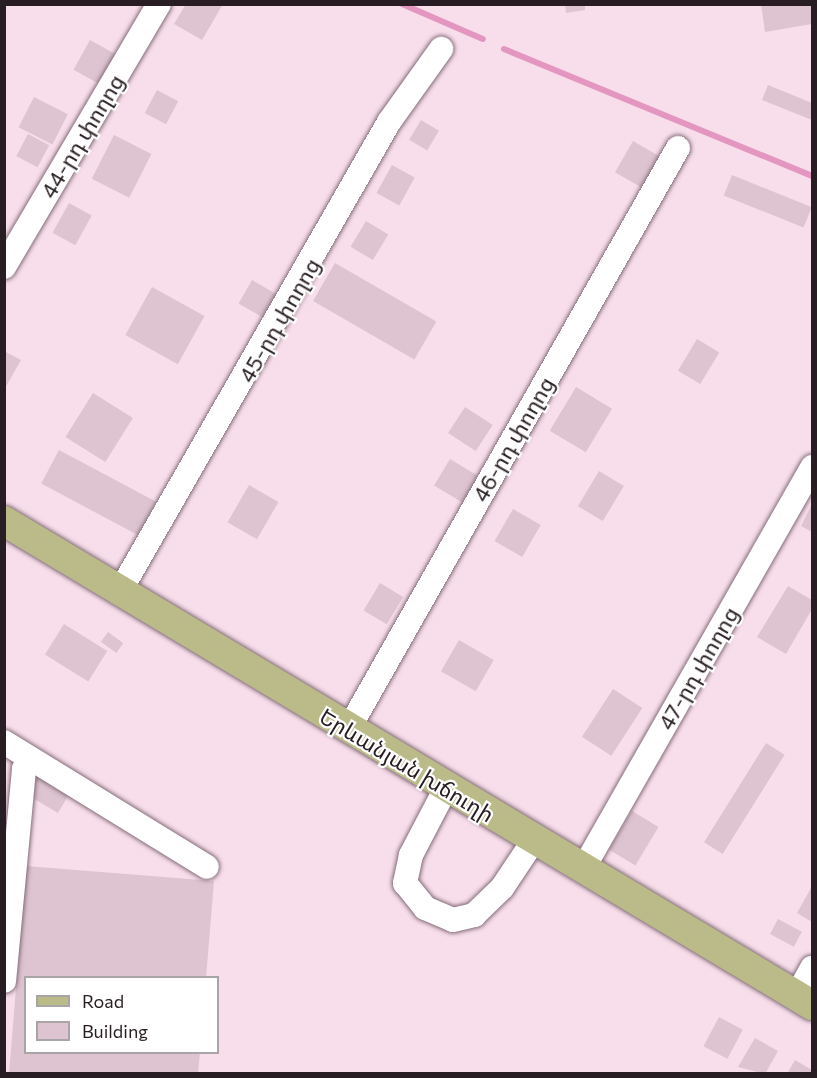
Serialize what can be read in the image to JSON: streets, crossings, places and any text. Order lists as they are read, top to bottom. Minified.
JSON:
{"streets":{"main road":["Երևանյան խճուղի"],"street":["44-րդ փողոց","45-րդ փողոց","46-րդ փողոց","47-րդ փողոց"]},"crossings":[["45-րդ փողոց","Երևանյան խճուղի"],["46-րդ փողոց","Երևանյան խճուղի"],["47-րդ փողոց","Երևանյան խճուղի"]],"legend":["Road","Building"]}
